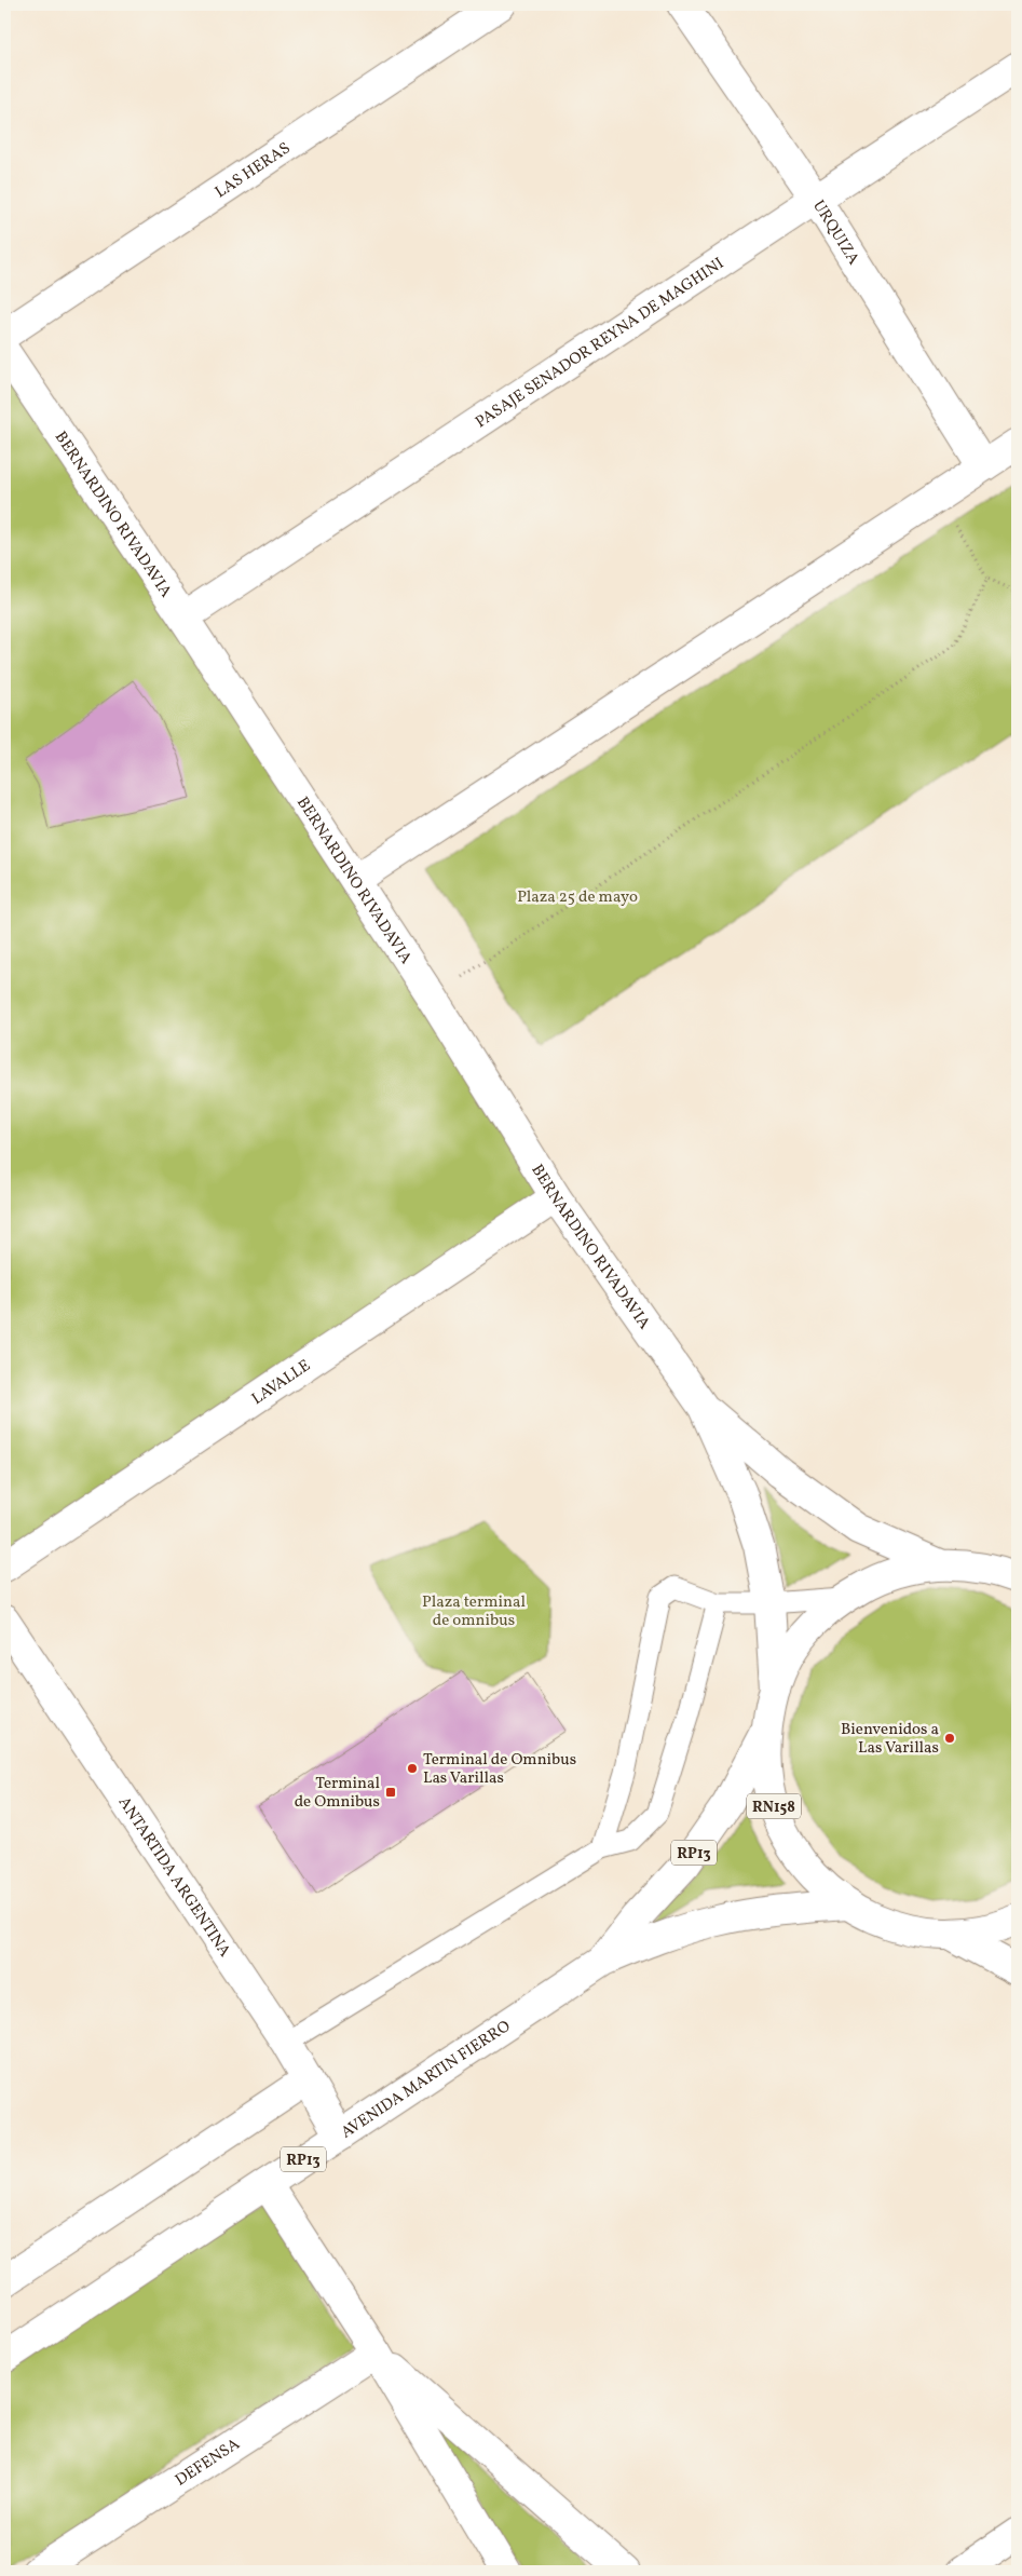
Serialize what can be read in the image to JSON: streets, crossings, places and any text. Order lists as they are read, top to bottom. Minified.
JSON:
{"streets":{"main road":["LAS HERAS","URQUIZA","PASAJE SENADOR REYNA DE MAGHINI","BERNARDINO RIVADAVIA","LAVALLE","RN158","RP13","ANTARTIDA ARGENTINA","AVENIDA MARTIN FIERRO","DEFENSA"]},"crossings":[["URQUIZA","PASAJE SENADOR REYNA DE MAGHINI"],["PASAJE SENADOR REYNA DE MAGHINI","BERNARDINO RIVADAVIA"],["BERNARDINO RIVADAVIA","LAVALLE"],["BERNARDINO RIVADAVIA","RN158"],["RN158","AVENIDA MARTIN FIERRO"],["ANTARTIDA ARGENTINA","AVENIDA MARTIN FIERRO"]],"parks":["Plaza 25 de mayo","Plaza terminal de omnibus"],"places":{"other":["Bienvenidos a Las Varillas","Terminal de Omnibus Las Varillas"],"transit":["Terminal de Omnibus"]}}
